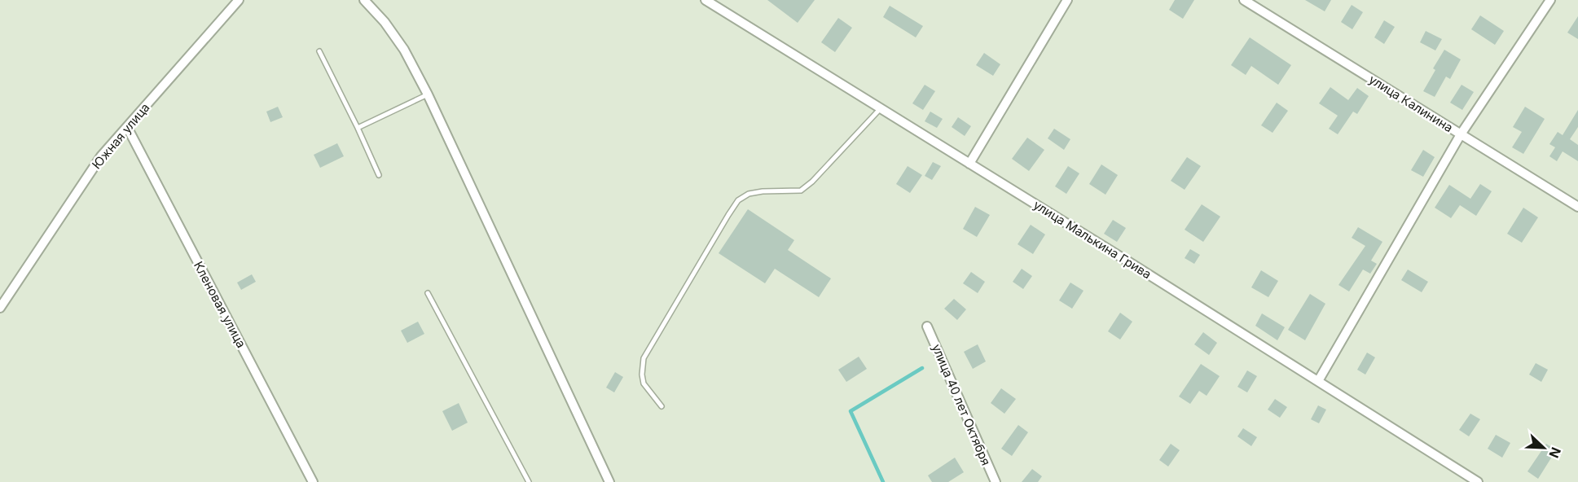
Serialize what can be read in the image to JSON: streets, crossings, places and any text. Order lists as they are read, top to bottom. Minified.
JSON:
{"streets":{"street":["улица Калинина","Южная улица","улица Малькина Грива","Кленовая улица","улица 40 лет Октября"]},"crossings":[["Южная улица","Кленовая улица"]],"north":"bottom right"}
